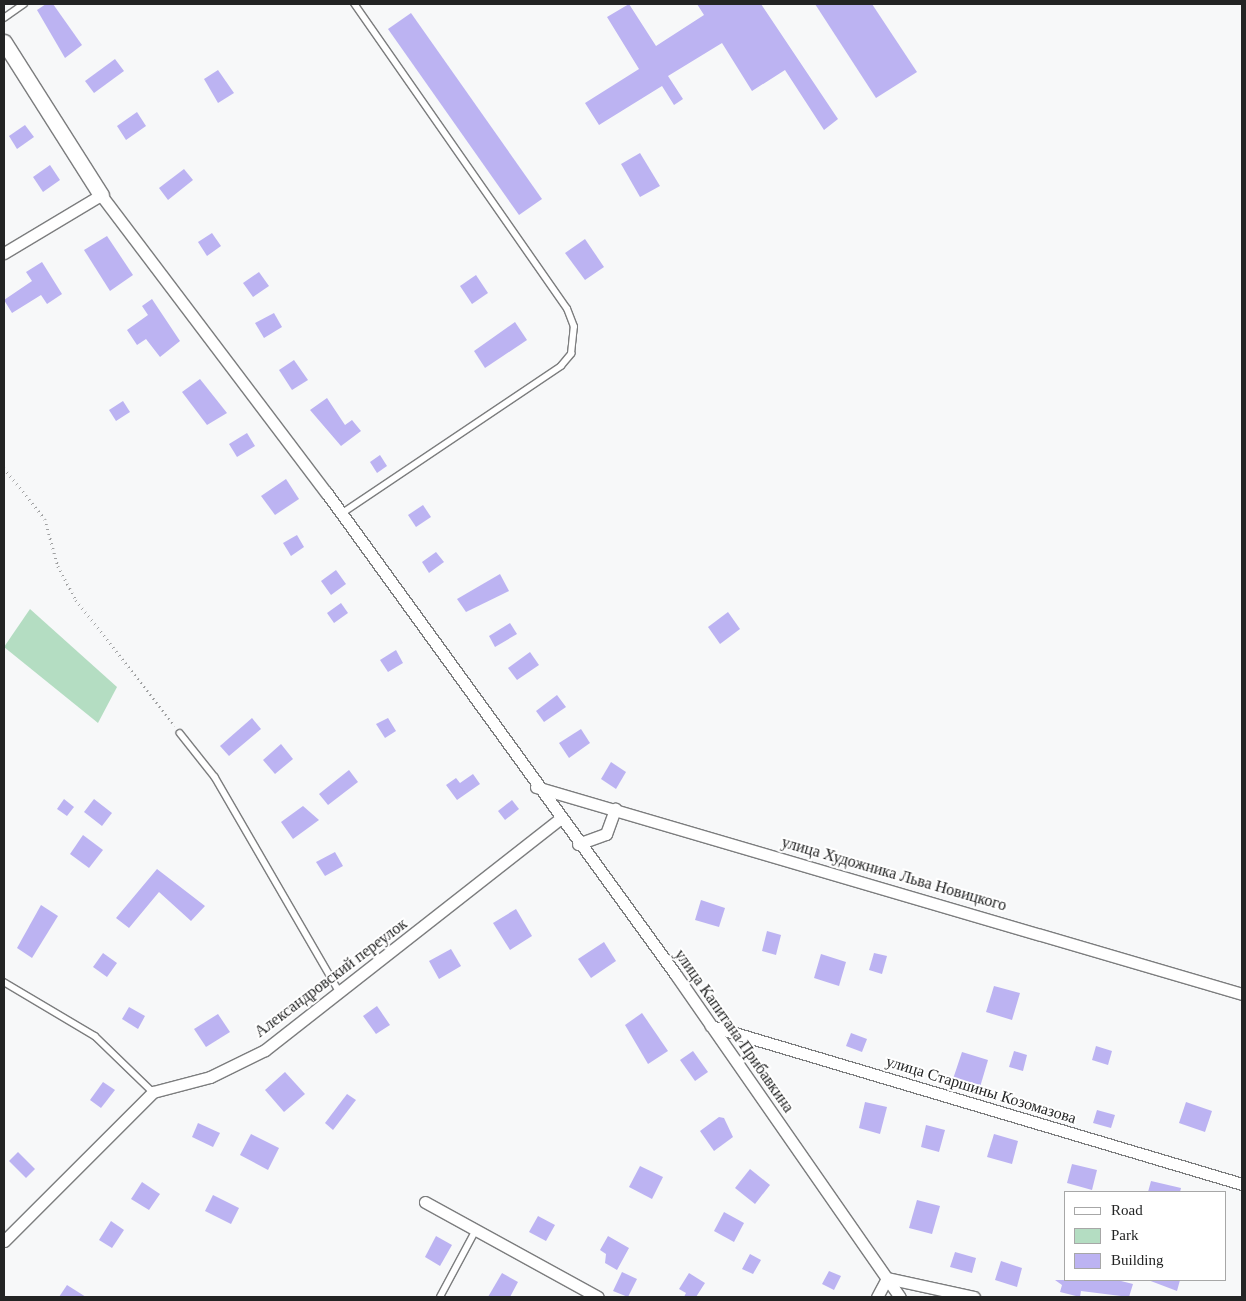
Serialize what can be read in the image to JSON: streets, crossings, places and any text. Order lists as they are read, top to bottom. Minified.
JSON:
{"streets":{"street":["улица Художника Льва Новицкого","Александровский переулок","улица Капитана Прибавкина","улица Старшины Козомазова"]},"crossings":[["улица Художника Льва Новицкого","улица Капитана Прибавкина"],["Александровский переулок","улица Капитана Прибавкина"],["улица Капитана Прибавкина","улица Старшины Козомазова"]],"legend":["Road","Park","Building"]}
